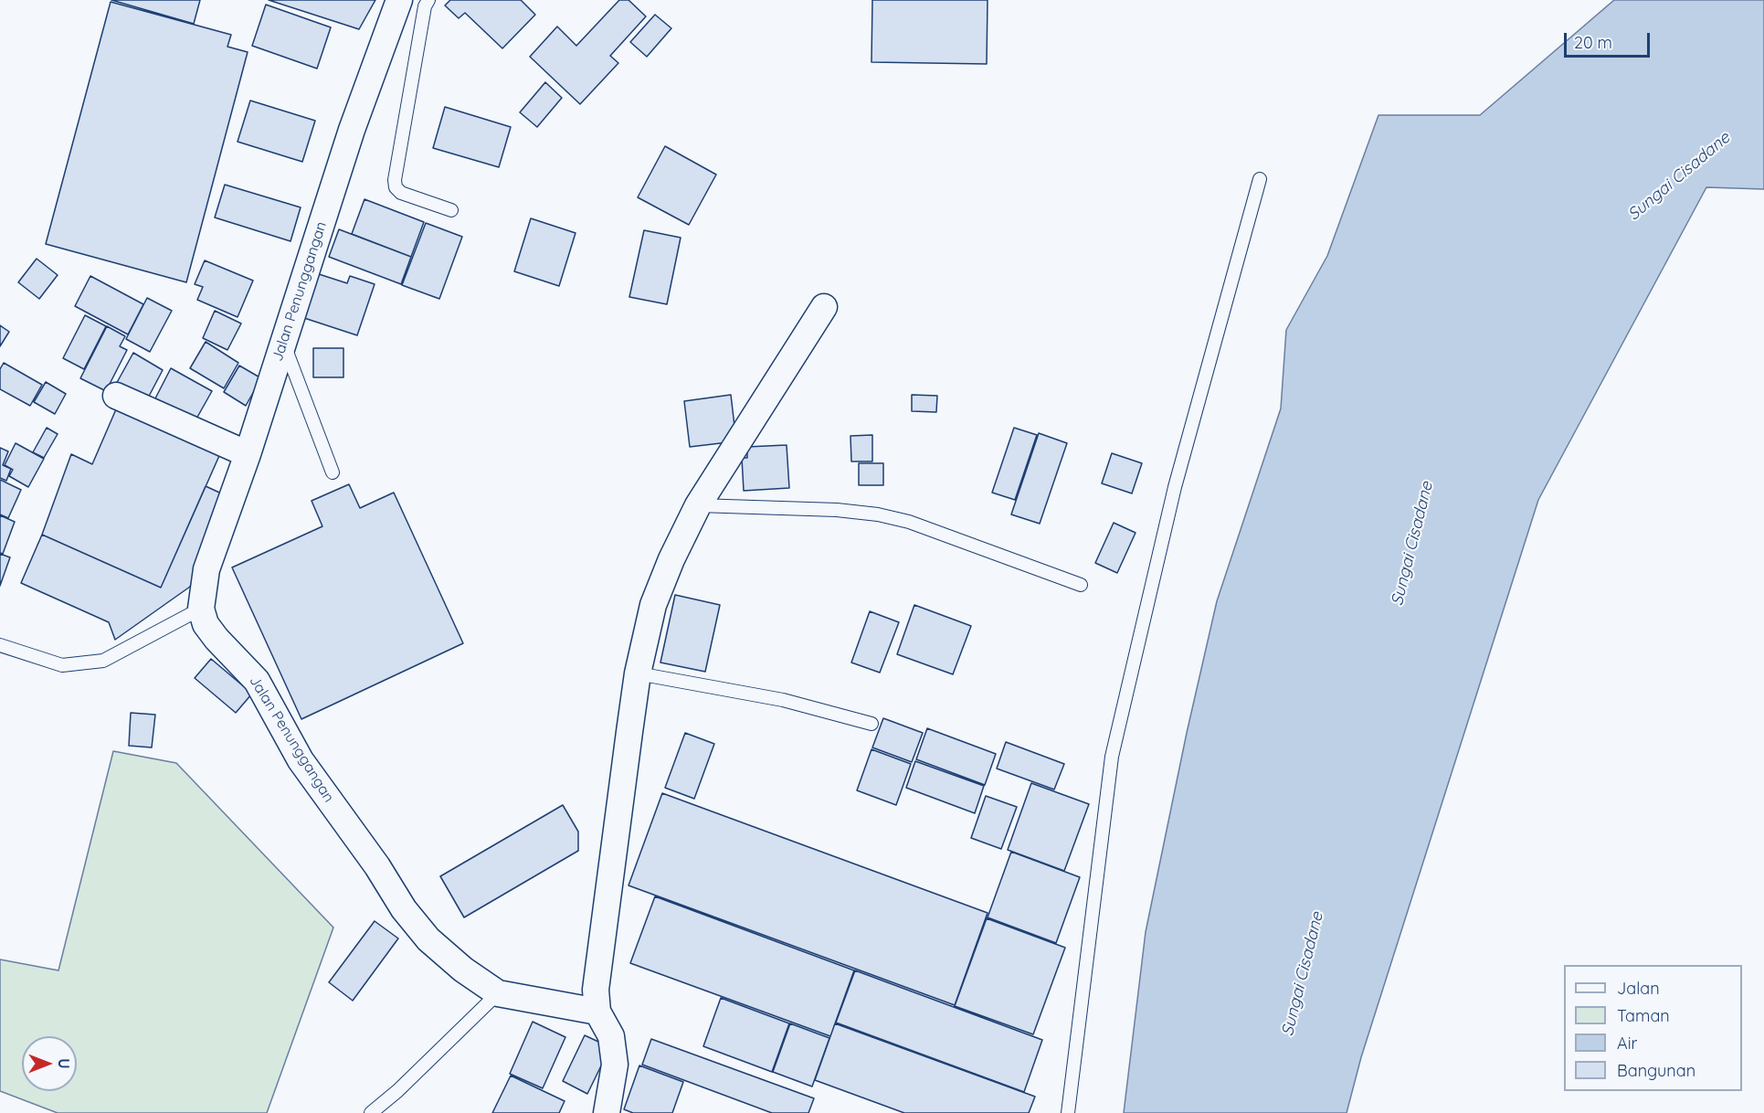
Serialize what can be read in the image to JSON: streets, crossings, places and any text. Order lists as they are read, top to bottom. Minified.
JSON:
{"streets":{"street":["Jalan Penunggangan"]},"water":["Sungai Cisadane"],"legend":["Jalan","Taman","Air","Bangunan"],"scale_bar":"20 m","north":"right"}
